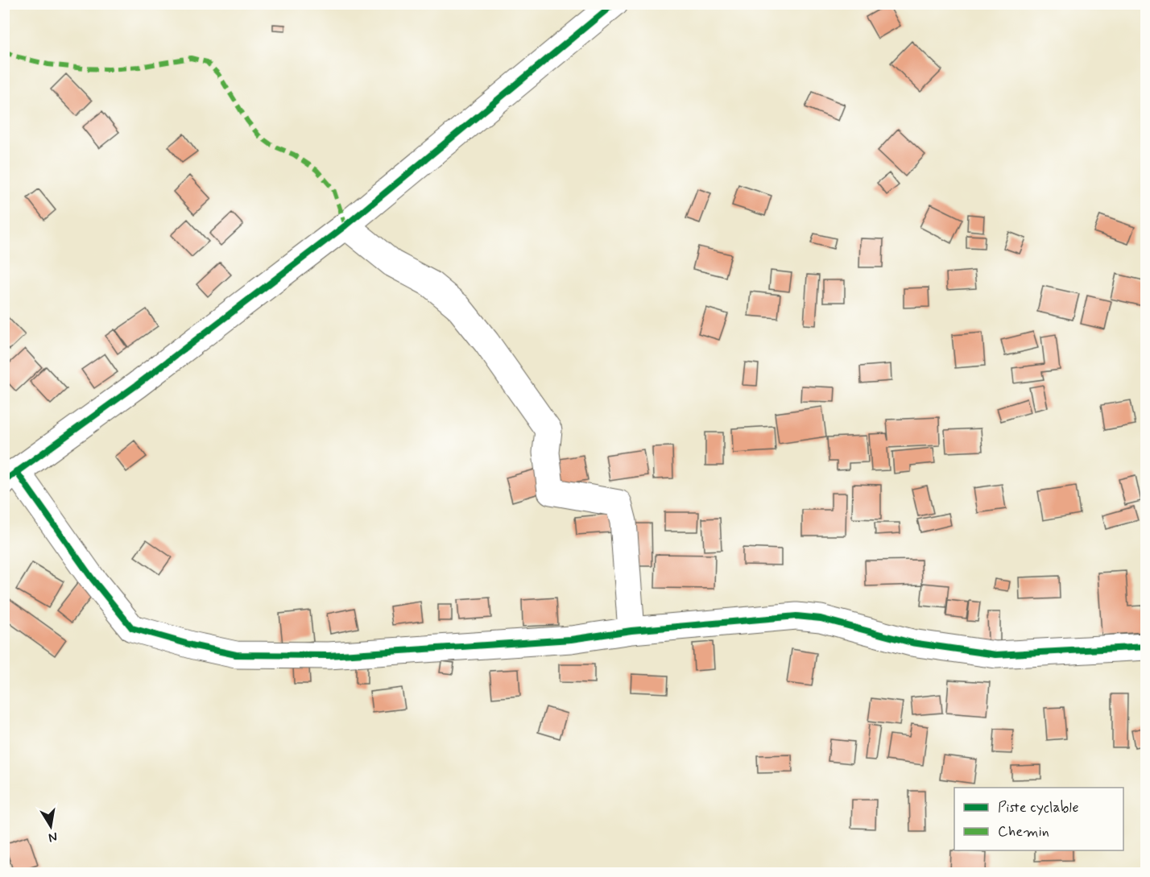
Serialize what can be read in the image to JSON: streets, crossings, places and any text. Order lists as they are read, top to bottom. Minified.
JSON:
{"legend":["Piste cyclable","Chemin"],"north":"bottom"}
